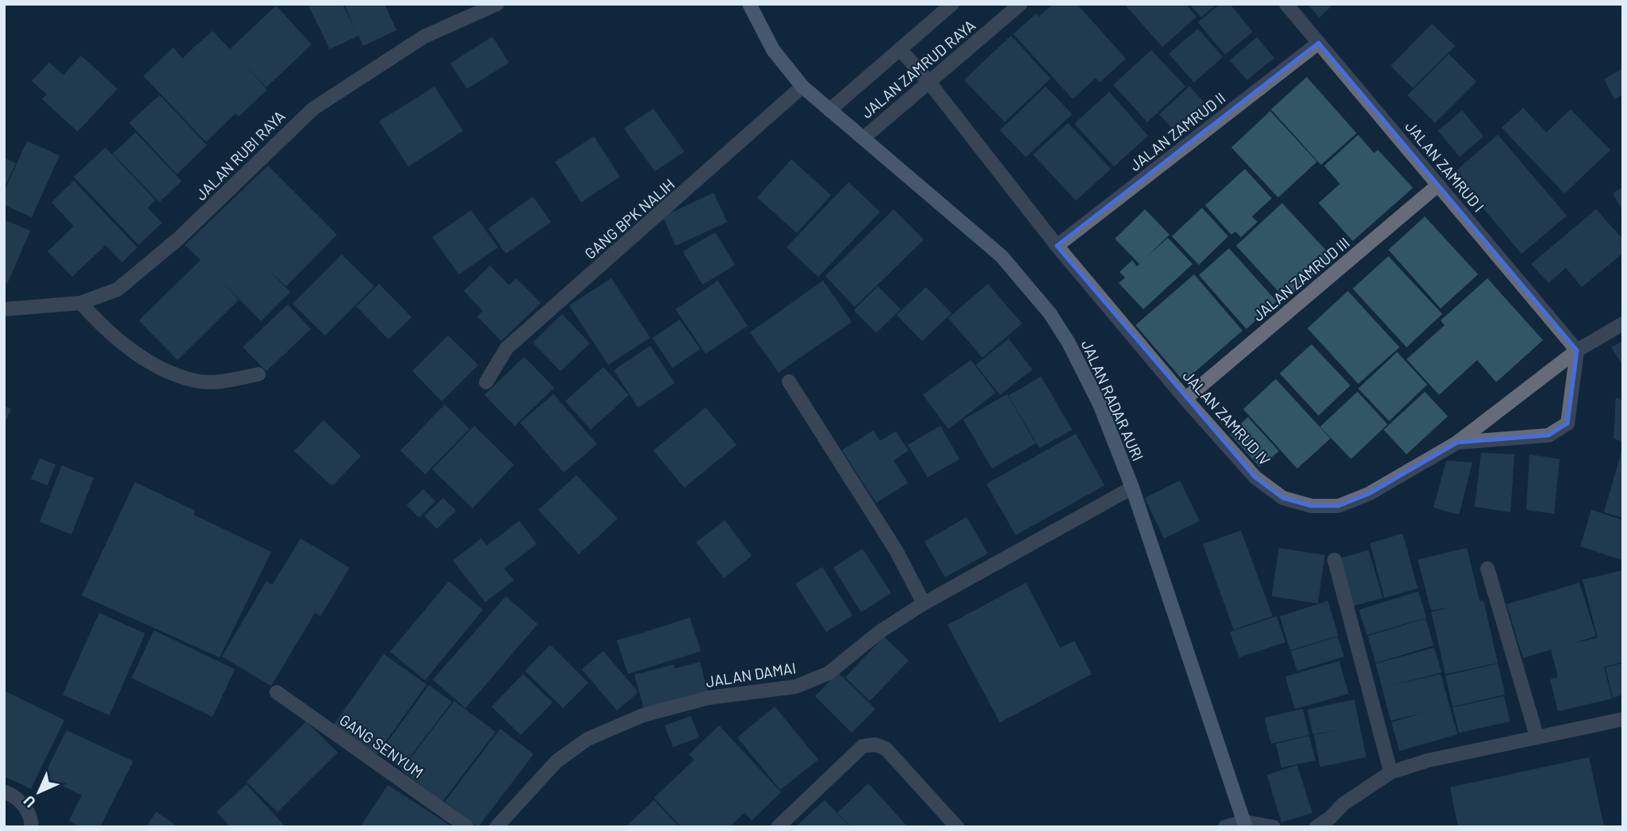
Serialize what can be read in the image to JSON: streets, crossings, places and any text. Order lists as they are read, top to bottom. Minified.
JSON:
{"streets":{"main road":["JALAN RADAR AURI"],"street":["JALAN ZAMRUD RAYA","JALAN ZAMRUD II","JALAN RUBI RAYA","JALAN ZAMRUD I","GANG BPK NALIH","JALAN ZAMRUD III","JALAN ZAMRUD IV","JALAN DAMAI","GANG SENYUM"]},"crossings":[["JALAN ZAMRUD RAYA","JALAN RADAR AURI"],["JALAN ZAMRUD RAYA","JALAN ZAMRUD IV"],["JALAN ZAMRUD II","JALAN ZAMRUD I"],["JALAN ZAMRUD II","JALAN ZAMRUD IV"],["JALAN ZAMRUD I","JALAN ZAMRUD III"],["JALAN ZAMRUD I","JALAN ZAMRUD IV"],["GANG BPK NALIH","JALAN RADAR AURI"],["JALAN ZAMRUD III","JALAN ZAMRUD IV"],["JALAN RADAR AURI","JALAN DAMAI"]],"north":"bottom left"}
